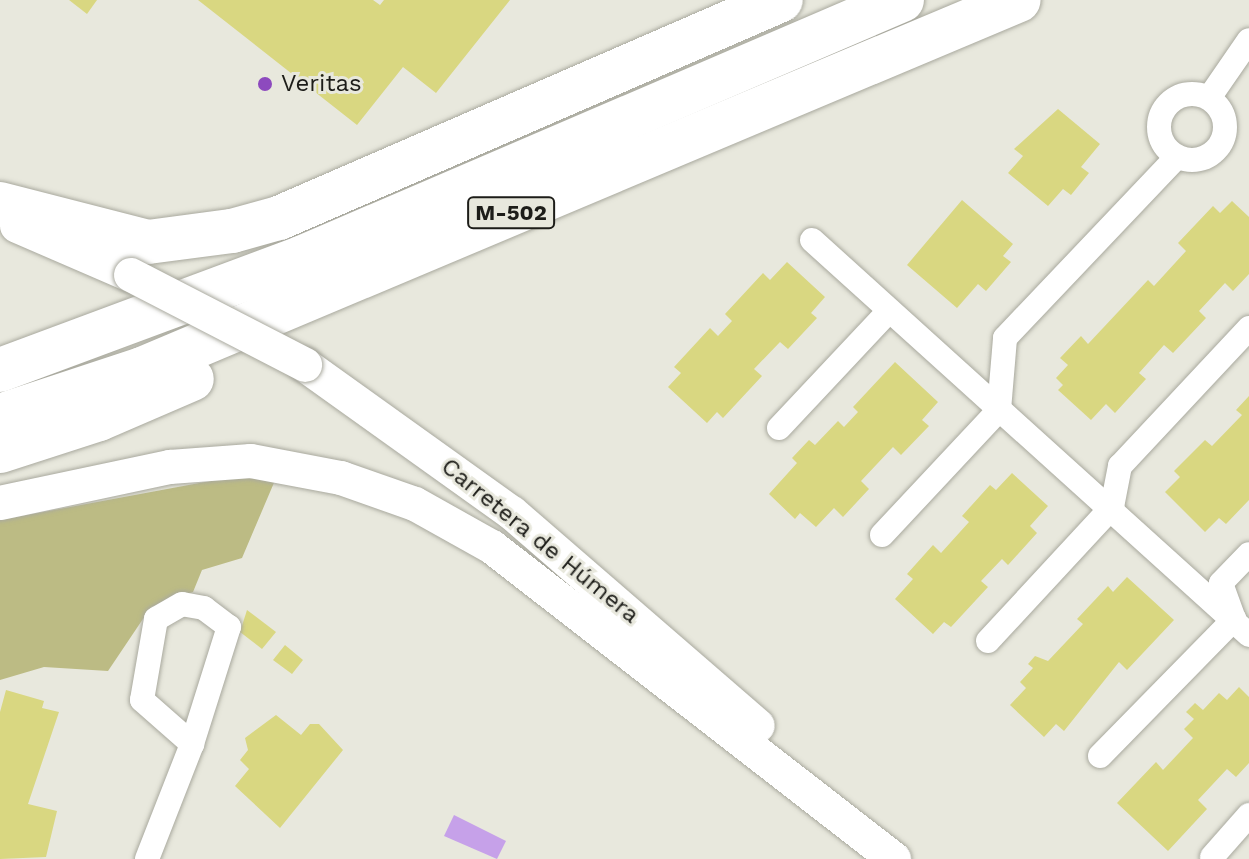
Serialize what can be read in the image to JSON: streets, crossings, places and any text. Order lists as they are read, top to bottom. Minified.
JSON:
{"streets":{"highway":["M-502"],"main road":["Carretera de Húmera"]},"places":["Veritas"]}
